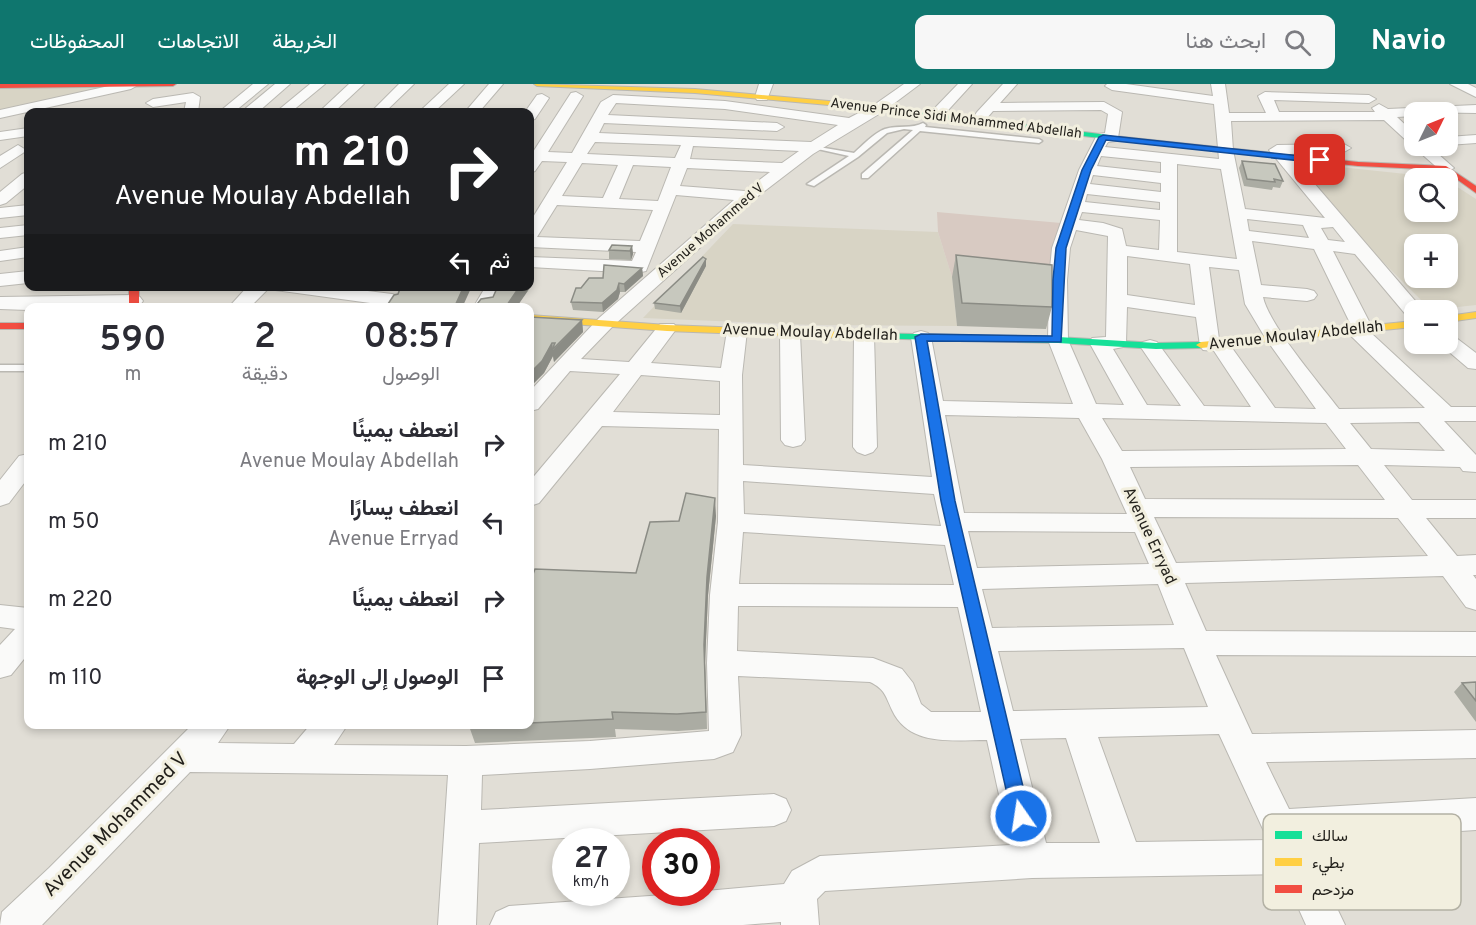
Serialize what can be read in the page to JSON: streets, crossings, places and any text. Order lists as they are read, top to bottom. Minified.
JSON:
{"streets":{"street":["Avenue Prince Sidi Mohammed Abdellah","Avenue Mohammed V","Avenue Moulay Abdellah","Avenue Erryad"]},"crossings":[["Avenue Prince Sidi Mohammed Abdellah","Avenue Mohammed V"],["Avenue Prince Sidi Mohammed Abdellah","Avenue Erryad"],["Avenue Mohammed V","Avenue Moulay Abdellah"],["Avenue Moulay Abdellah","Avenue Erryad"]],"legend":["سالك","بطيء","مزدحم"],"north":"top right","page":{"header":"Navio","search":"ابحث هنا","nav":["الخريطة","الاتجاهات","المحفوظات"],"map_buttons":["+","−"],"turn":["210 m","Avenue Moulay Abdellah"],"then":"ثم","eta":["08:57","الوصول","2","دقيقة","590","m"],"list":[{"name":"انعطف يمينًا","note":"Avenue Moulay Abdellah","value":"210 m"},{"name":"انعطف يسارًا","note":"Avenue Erryad","value":"50 m"},{"name":"انعطف يمينًا","value":"220 m"},{"name":"الوصول إلى الوجهة","value":"110 m"}],"speed":"27 km/h","limit":"30"}}
